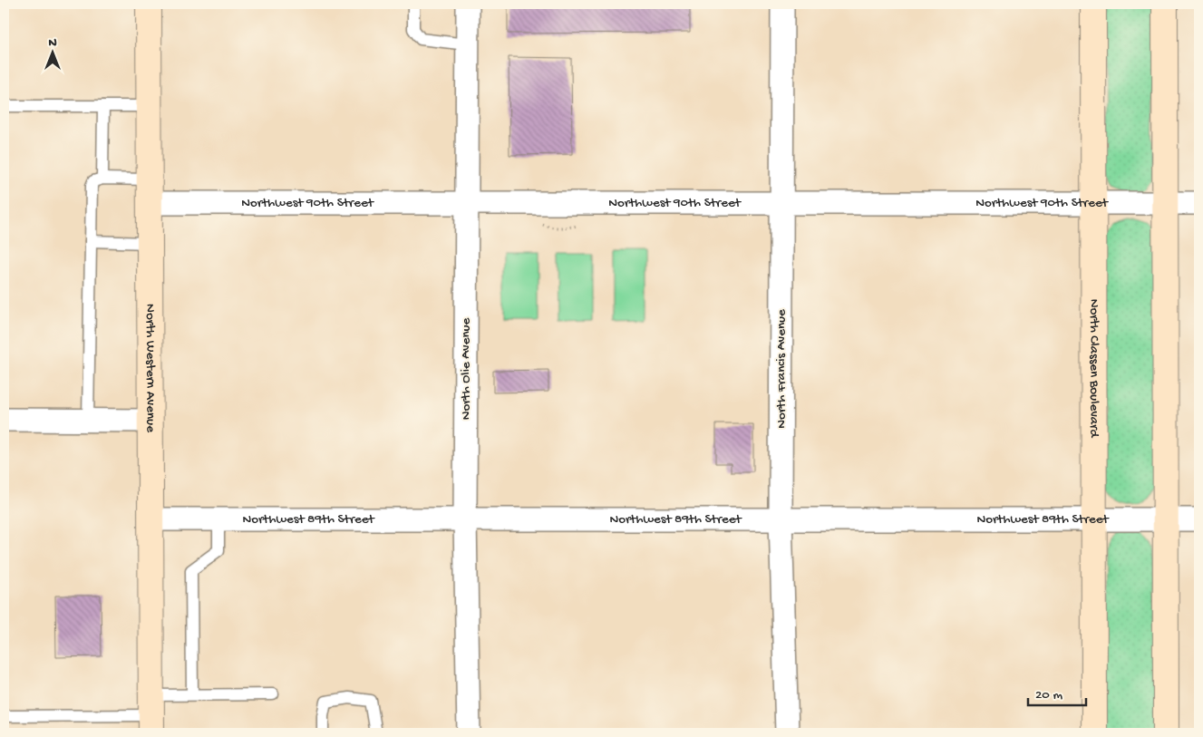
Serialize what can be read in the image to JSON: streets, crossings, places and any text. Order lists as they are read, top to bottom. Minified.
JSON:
{"streets":{"street":["Northwest 90th Street","North Classen Boulevard","North Western Avenue","North Olie Avenue","North Francis Avenue","Northwest 89th Street"]},"crossings":[["Northwest 90th Street","North Classen Boulevard"],["Northwest 90th Street","North Western Avenue"],["Northwest 90th Street","North Olie Avenue"],["Northwest 90th Street","North Francis Avenue"],["North Classen Boulevard","Northwest 89th Street"],["North Western Avenue","Northwest 89th Street"],["North Olie Avenue","Northwest 89th Street"],["North Francis Avenue","Northwest 89th Street"]],"scale_bar":"20 m","north":"top"}
